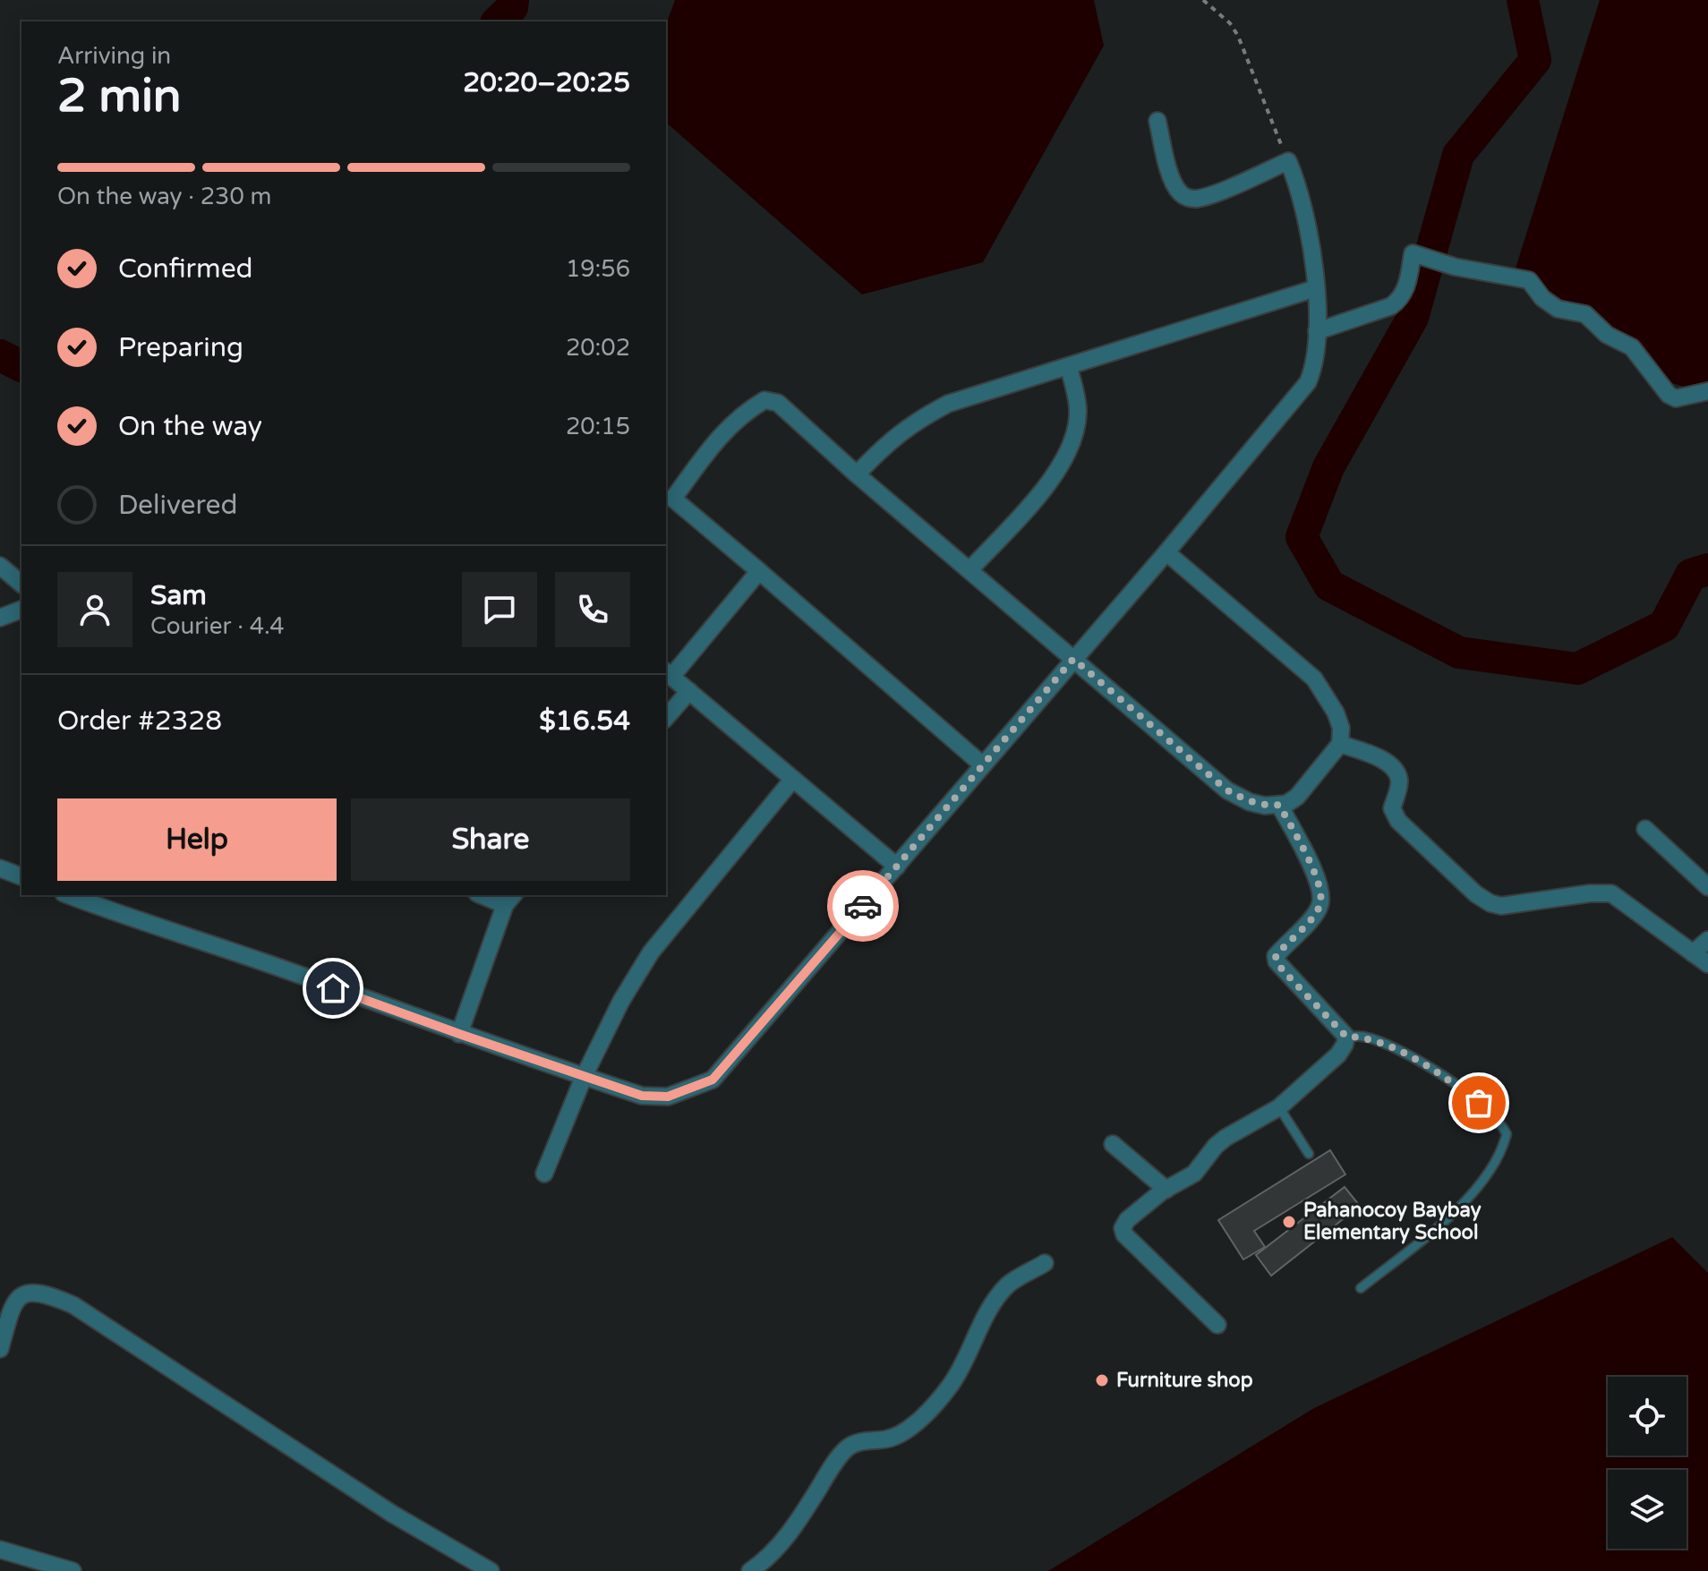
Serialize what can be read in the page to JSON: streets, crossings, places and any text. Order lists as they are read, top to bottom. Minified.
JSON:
{"places":["Pahanocoy Baybay Elementary School","Furniture shop"],"page":{"heading":["2 min","Arriving in","20:20–20:25"],"panel":["Sam","Courier · 4.4","Order #2328","$16.54"],"bar":"On the way · 230 m","list":[["Confirmed","19:56"],["Preparing","20:02"],["On the way","20:15"],"Delivered"],"buttons":["Help","Share"]}}
